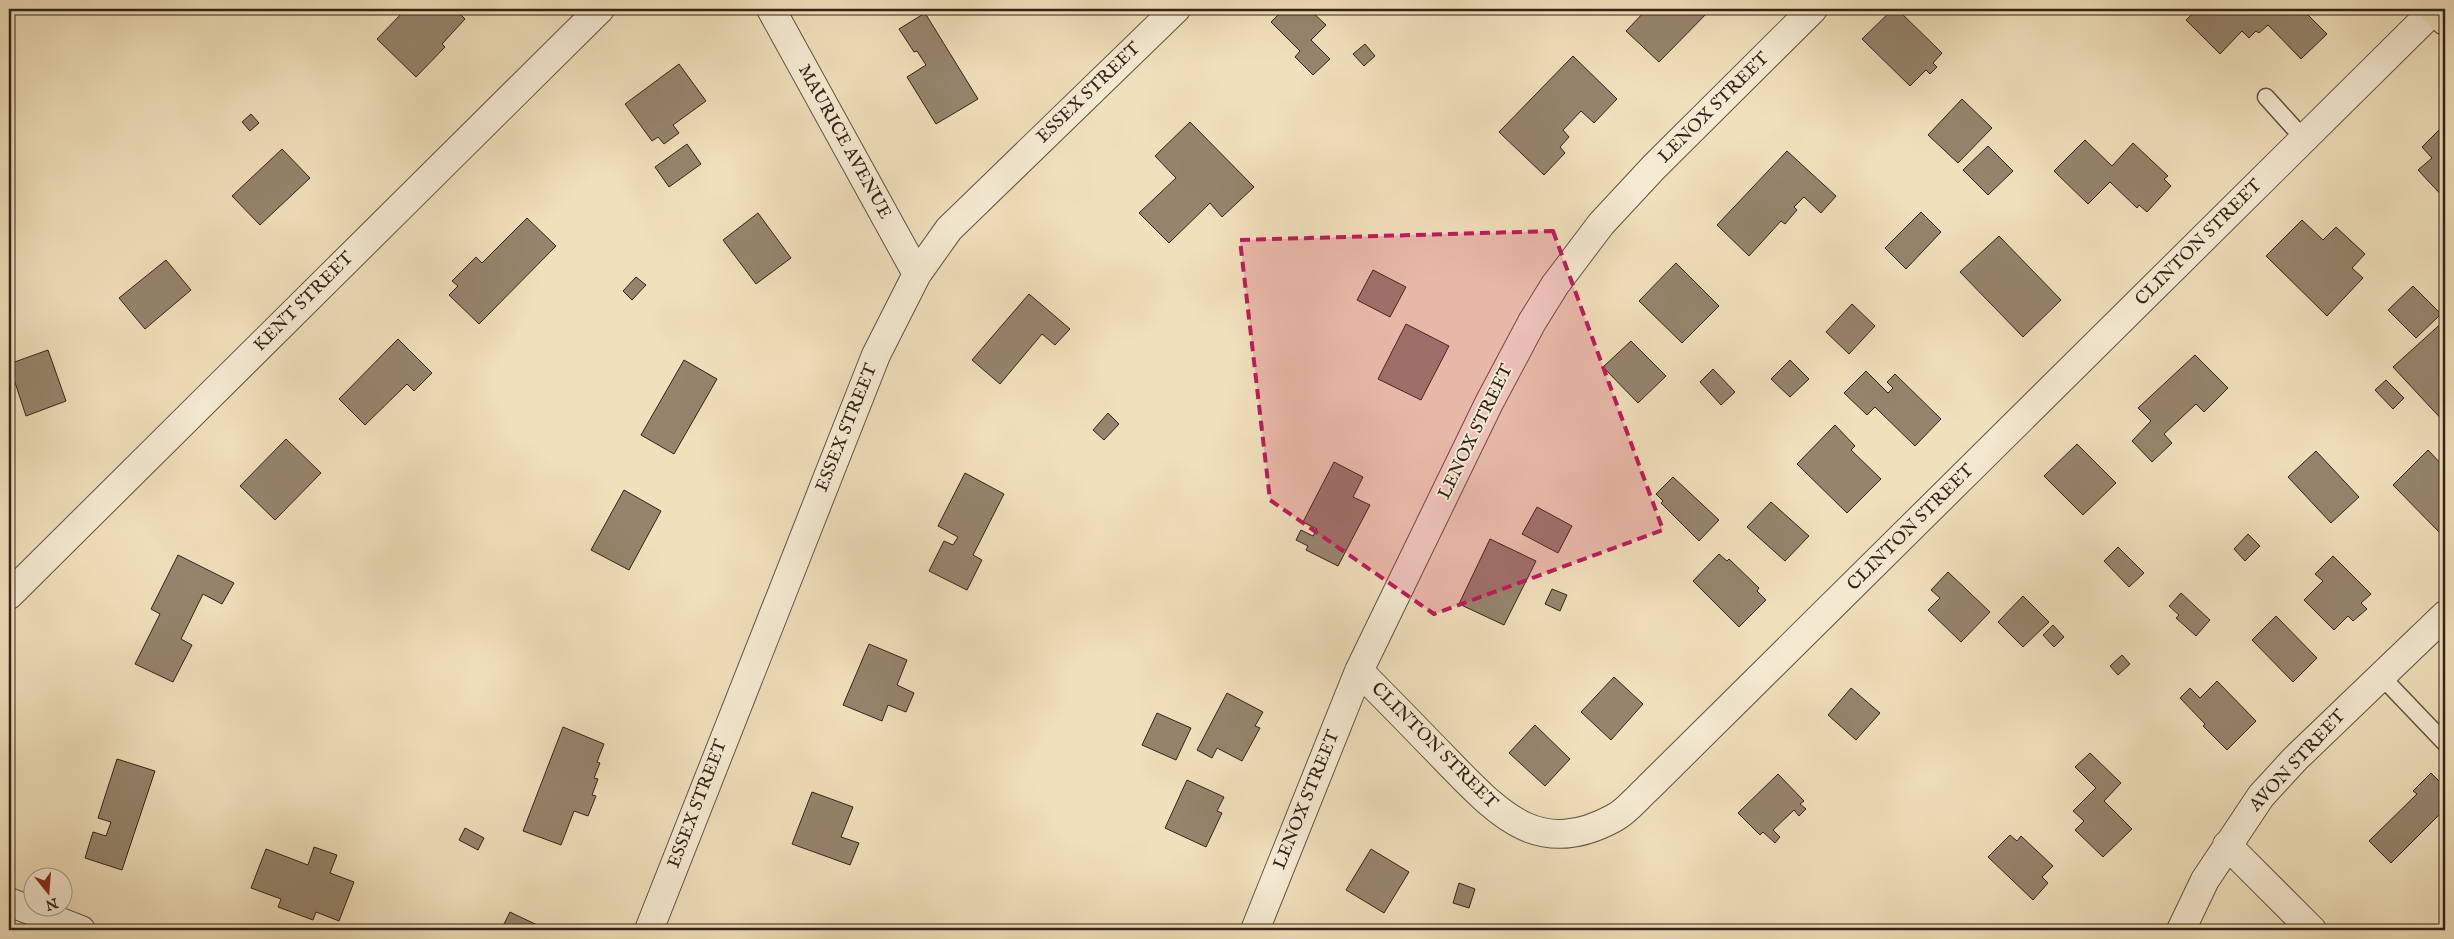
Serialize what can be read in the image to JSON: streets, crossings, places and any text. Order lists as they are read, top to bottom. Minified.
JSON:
{"streets":{"street":["ESSEX STREET","LENOX STREET","MAURICE AVENUE","CLINTON STREET","KENT STREET","AVON STREET"]},"crossings":[["ESSEX STREET","MAURICE AVENUE"],["LENOX STREET","CLINTON STREET"]],"north":"bottom"}
